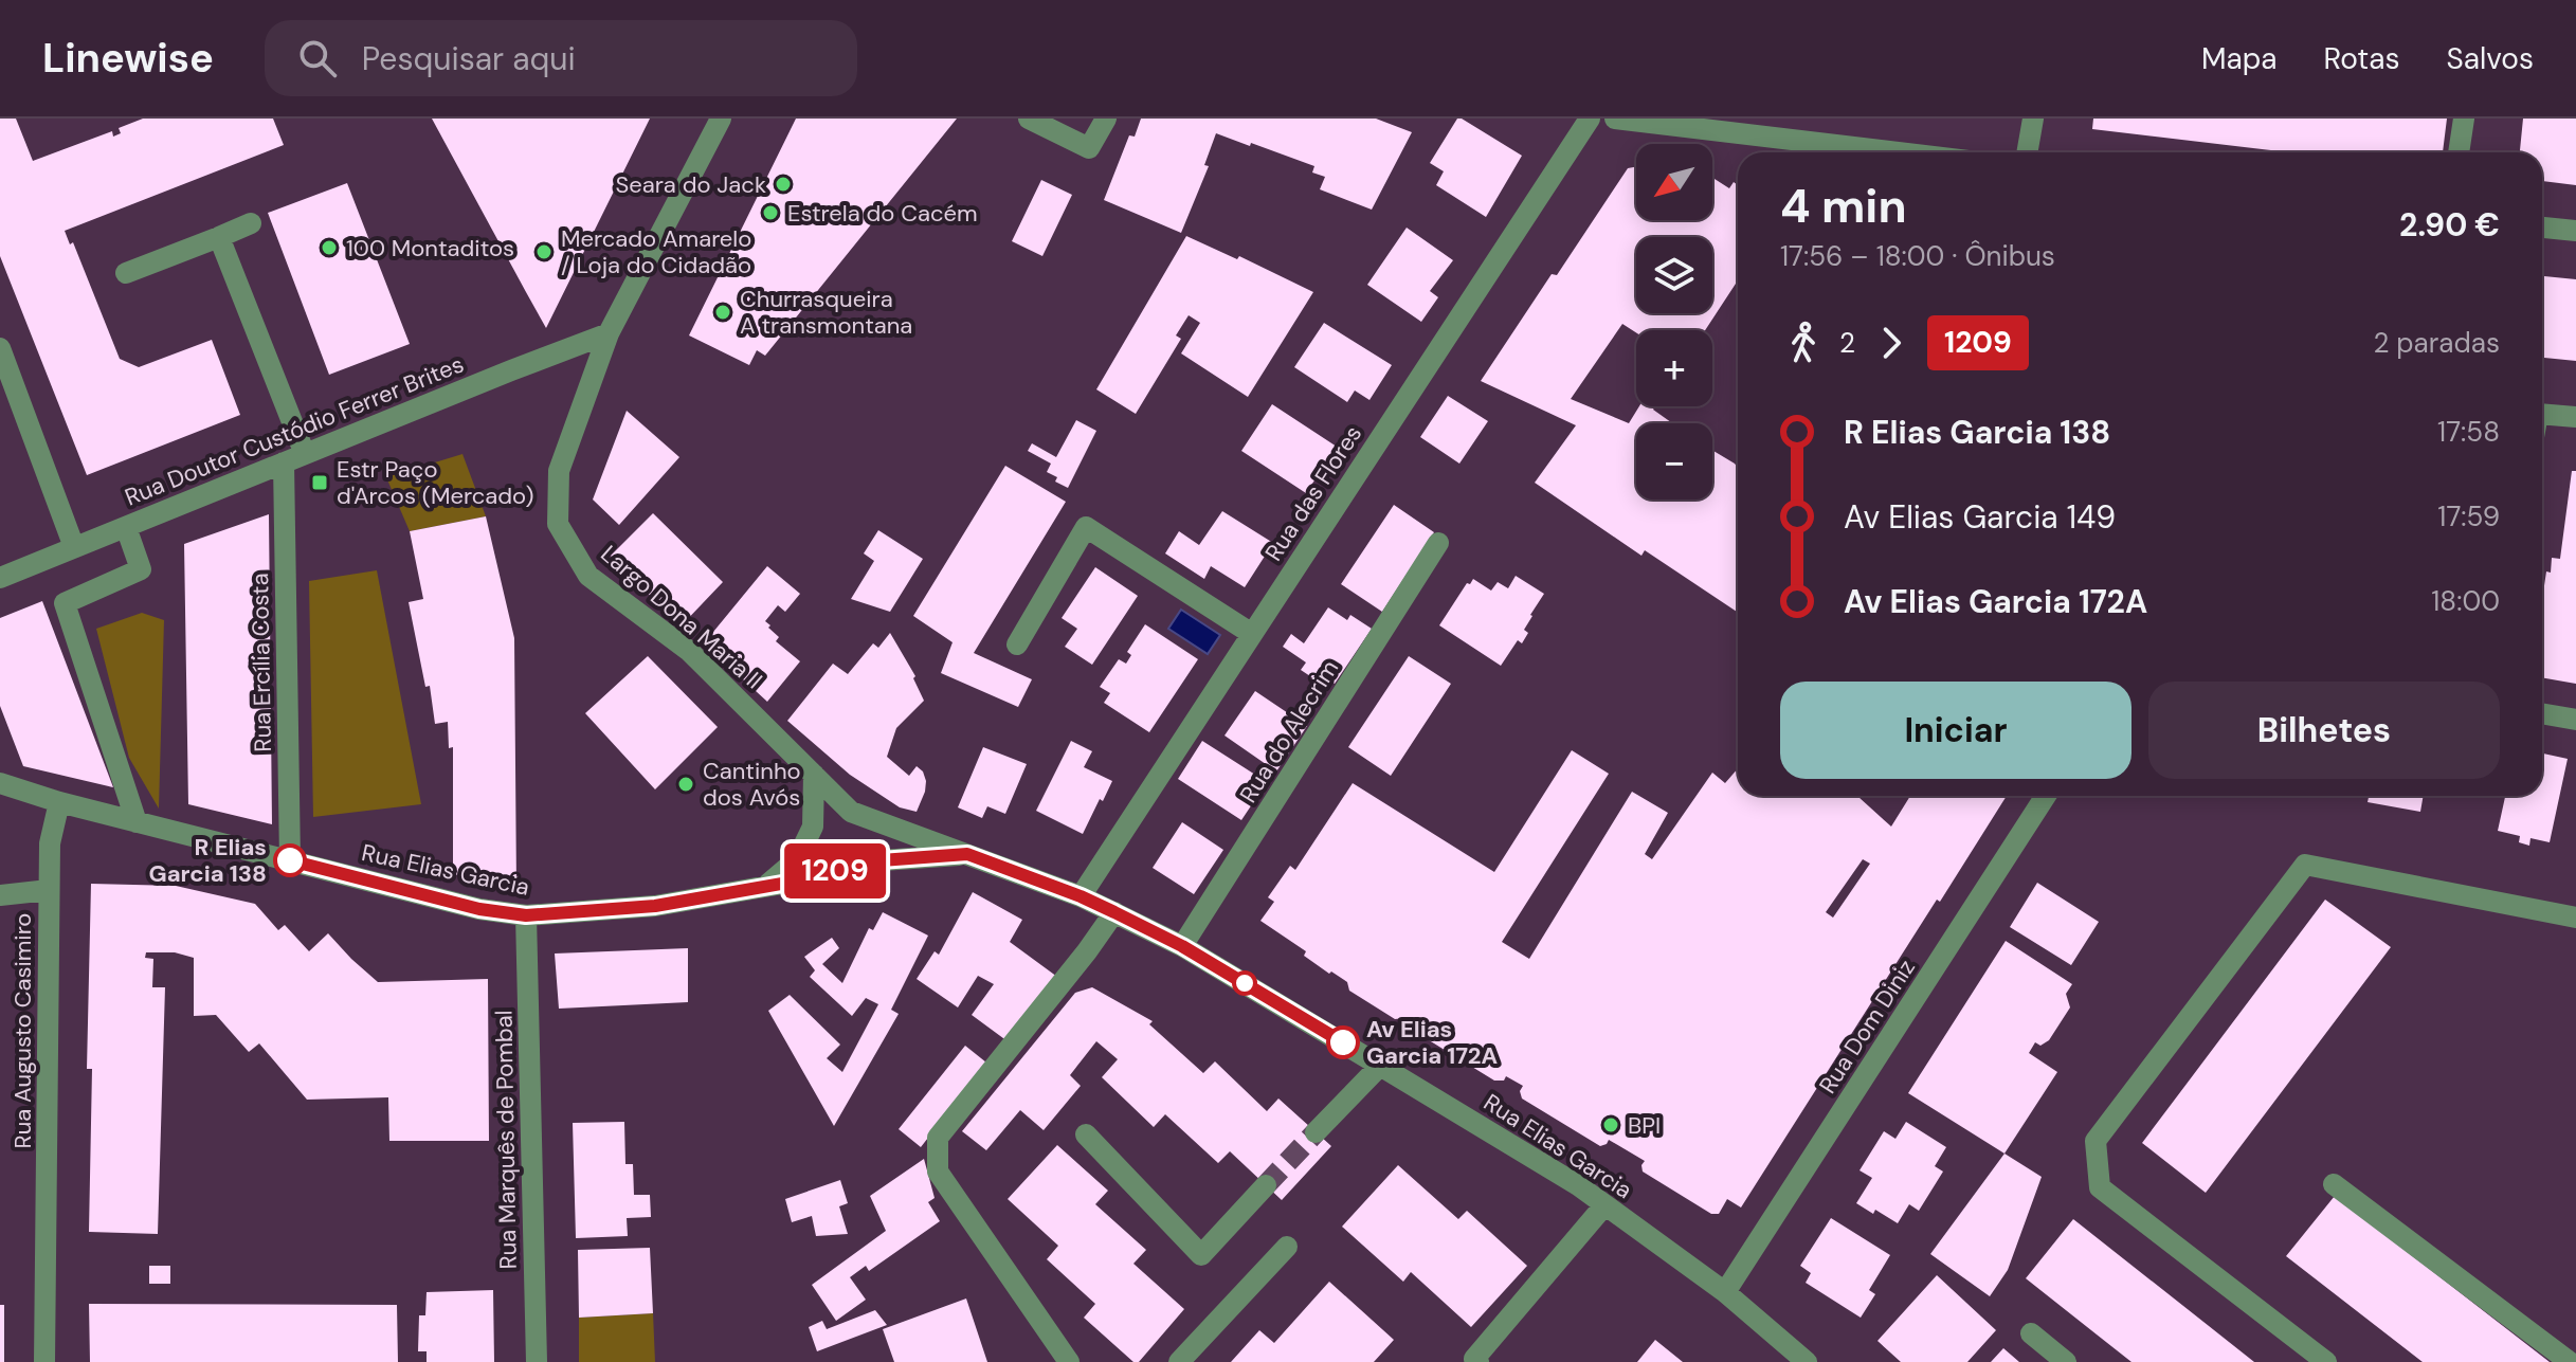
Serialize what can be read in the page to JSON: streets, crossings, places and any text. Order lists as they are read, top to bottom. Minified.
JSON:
{"streets":{"street":["Rua Doutor Custódio Ferrer Brites","Rua das Flores","Largo Dona Maria II","Rua Ercília Costa","Rua do Alecrim","Rua Elias Garcia","Rua Dom Diniz","Rua Augusto Casimiro","Rua Marquês de Pombal"]},"crossings":[["Rua Doutor Custódio Ferrer Brites","Largo Dona Maria II"],["Rua Doutor Custódio Ferrer Brites","Rua Ercília Costa"],["Rua das Flores","Rua Elias Garcia"],["Largo Dona Maria II","Rua Elias Garcia"],["Rua Ercília Costa","Rua Elias Garcia"],["Rua do Alecrim","Rua Elias Garcia"],["Rua Elias Garcia","Rua Dom Diniz"],["Rua Elias Garcia","Rua Augusto Casimiro"],["Rua Elias Garcia","Rua Marquês de Pombal"]],"places":{"other":["Seara do Jack","Estrela do Cacém","100 Montaditos","Mercado Amarelo / Loja do Cidadão","Churrasqueira A transmontana","Cantinho dos Avós","R Elias Garcia 138","Av Elias Garcia 172A","BPI"],"transit":["Estr Paço d'Arcos (Mercado)"]},"lines":["bus line 1209"],"north":"bottom left","page":{"header":"Linewise","search":"Pesquisar aqui","nav":["Mapa","Rotas","Salvos"],"on_map":"1209","map_buttons":["+","−"],"heading":["4 min","17:56 – 18:00 · Ônibus","2.90 €"],"legs":["2","1209","2 paradas"],"list":[{"name":"R Elias Garcia 138","value":"17:58"},{"name":"Av Elias Garcia 149","value":"17:59"},{"name":"Av Elias Garcia 172A","value":"18:00"}],"buttons":["Iniciar","Bilhetes"]}}
